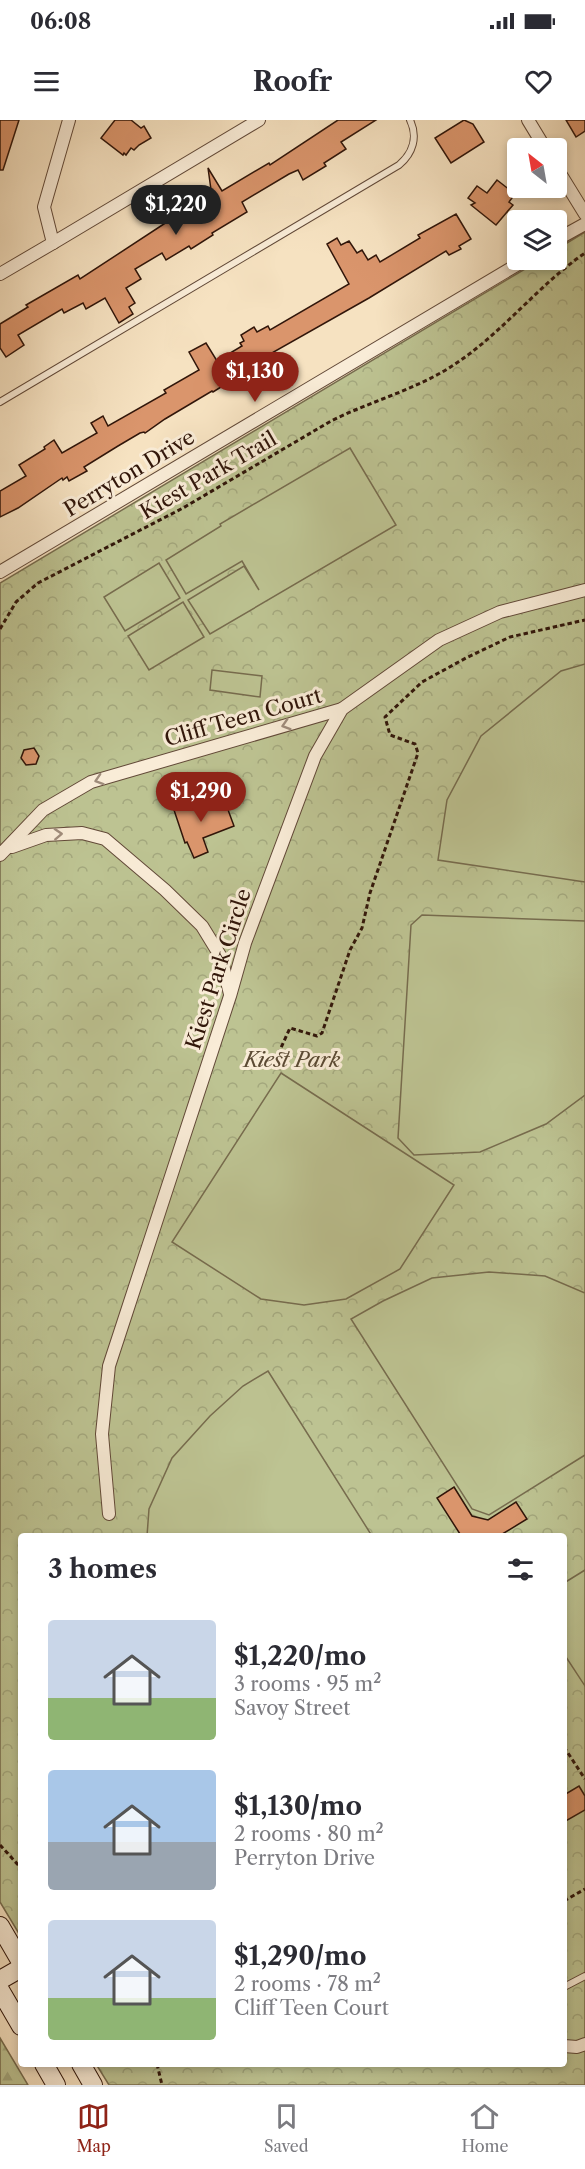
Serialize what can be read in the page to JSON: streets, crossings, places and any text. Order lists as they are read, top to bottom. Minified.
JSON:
{"streets":{"street":["Perryton Drive","Cliff Teen Court","Kiest Park Circle"],"path":["Kiest Park Trail"]},"crossings":[["Cliff Teen Court","Kiest Park Circle"]],"parks":["Kiest Park"],"north":"top left","page":{"status":"06:08","header":"Roofr","price":["$1,220","$1,130","$1,290"],"heading":"3 homes","list":[{"name":"$1,220/mo","note":"3 rooms · 95 m² · Savoy Street"},{"name":"$1,130/mo","note":"2 rooms · 80 m² · Perryton Drive"},{"name":"$1,290/mo","note":"2 rooms · 78 m² · Cliff Teen Court"}],"tabs":["Map","Saved","Home"]}}
